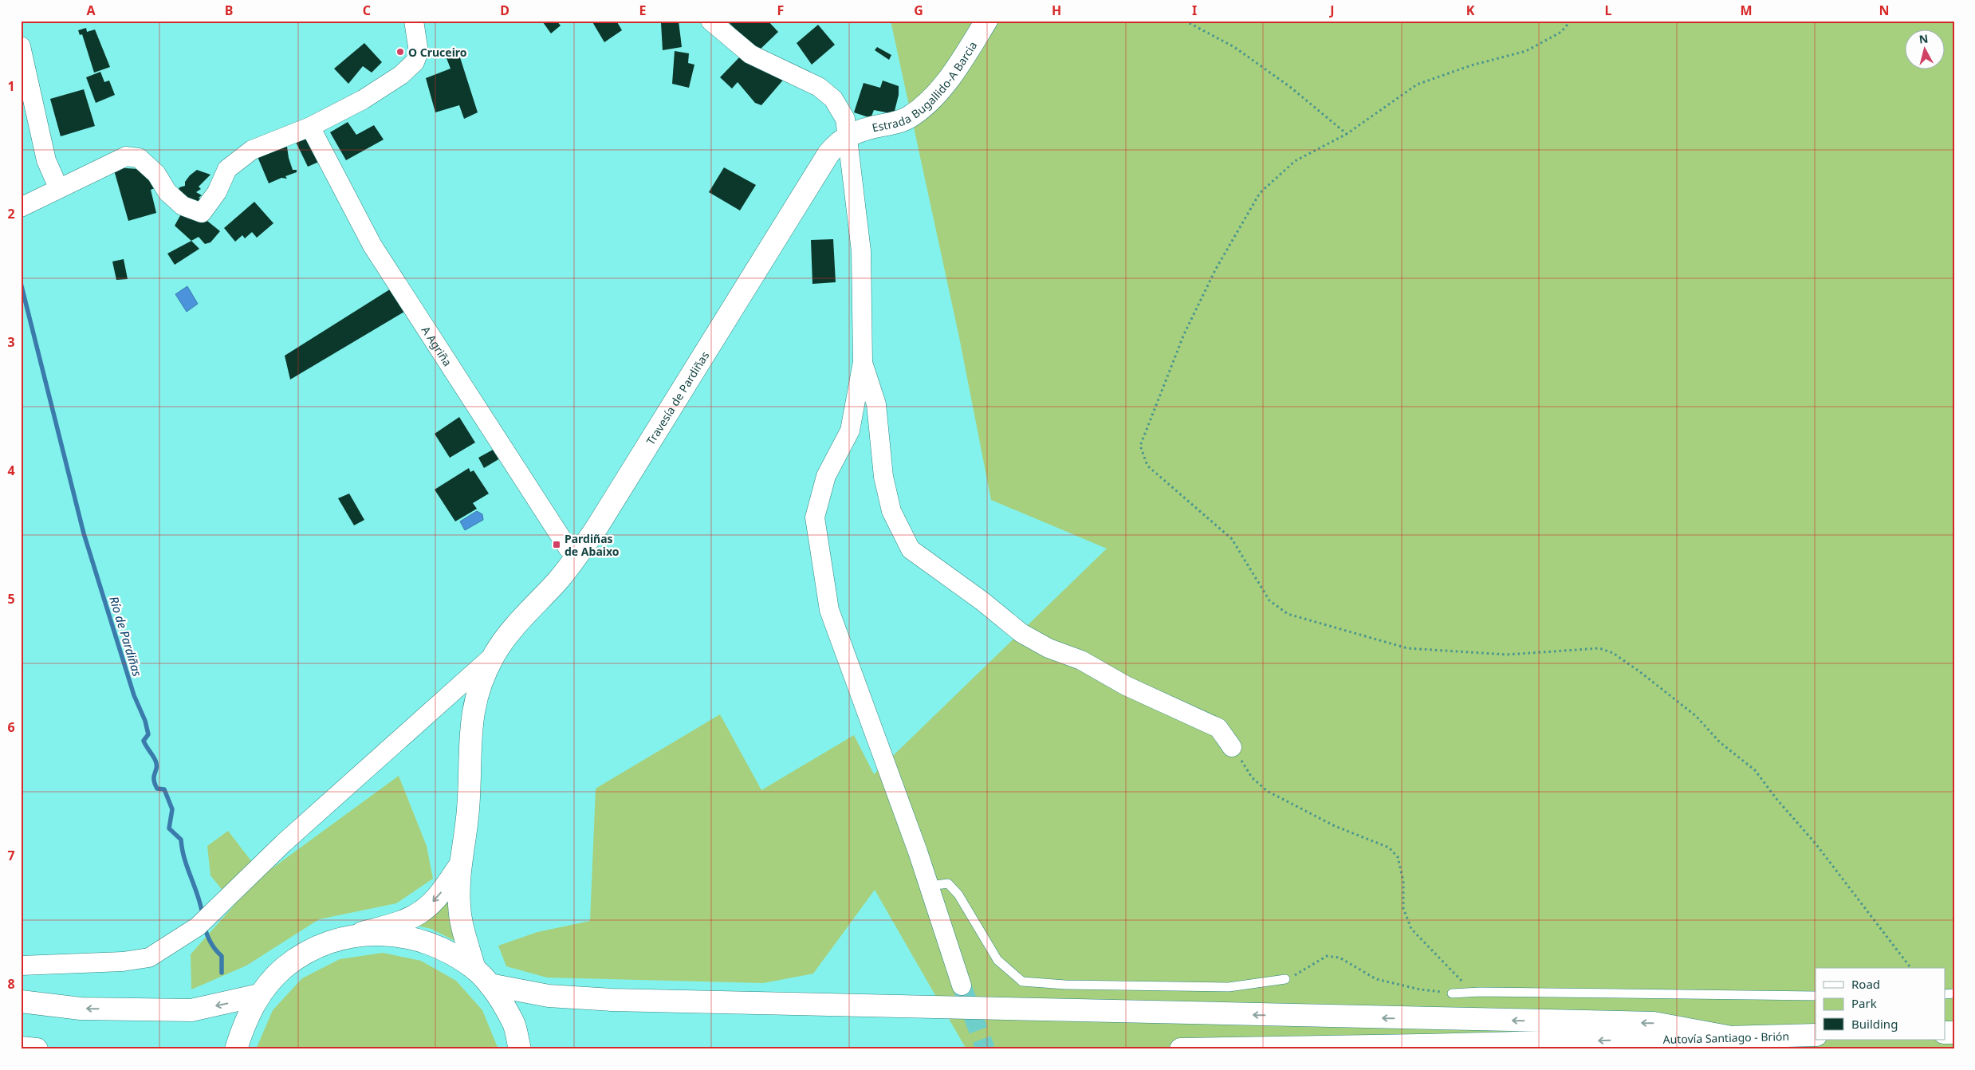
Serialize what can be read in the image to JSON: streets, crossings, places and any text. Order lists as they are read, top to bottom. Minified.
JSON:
{"streets":{"main road":["Estrada Bugallido-A Barcia","Travesía de Pardiñas","Autovía Santiago - Brión"],"street":["A Agriña"]},"crossings":[["Estrada Bugallido-A Barcia","Travesía de Pardiñas"],["A Agriña","Travesía de Pardiñas"]],"water":["Río de Pardiñas"],"places":{"other":["O Cruceiro"],"transit":["Pardiñas de Abaixo"]},"legend":["Road","Park","Building"],"north":"top","grid":{"columns":["A","B","C","D","E","F","G","H","I","J","K","L","M","N"],"rows":["1","2","3","4","5","6","7","8"]}}
